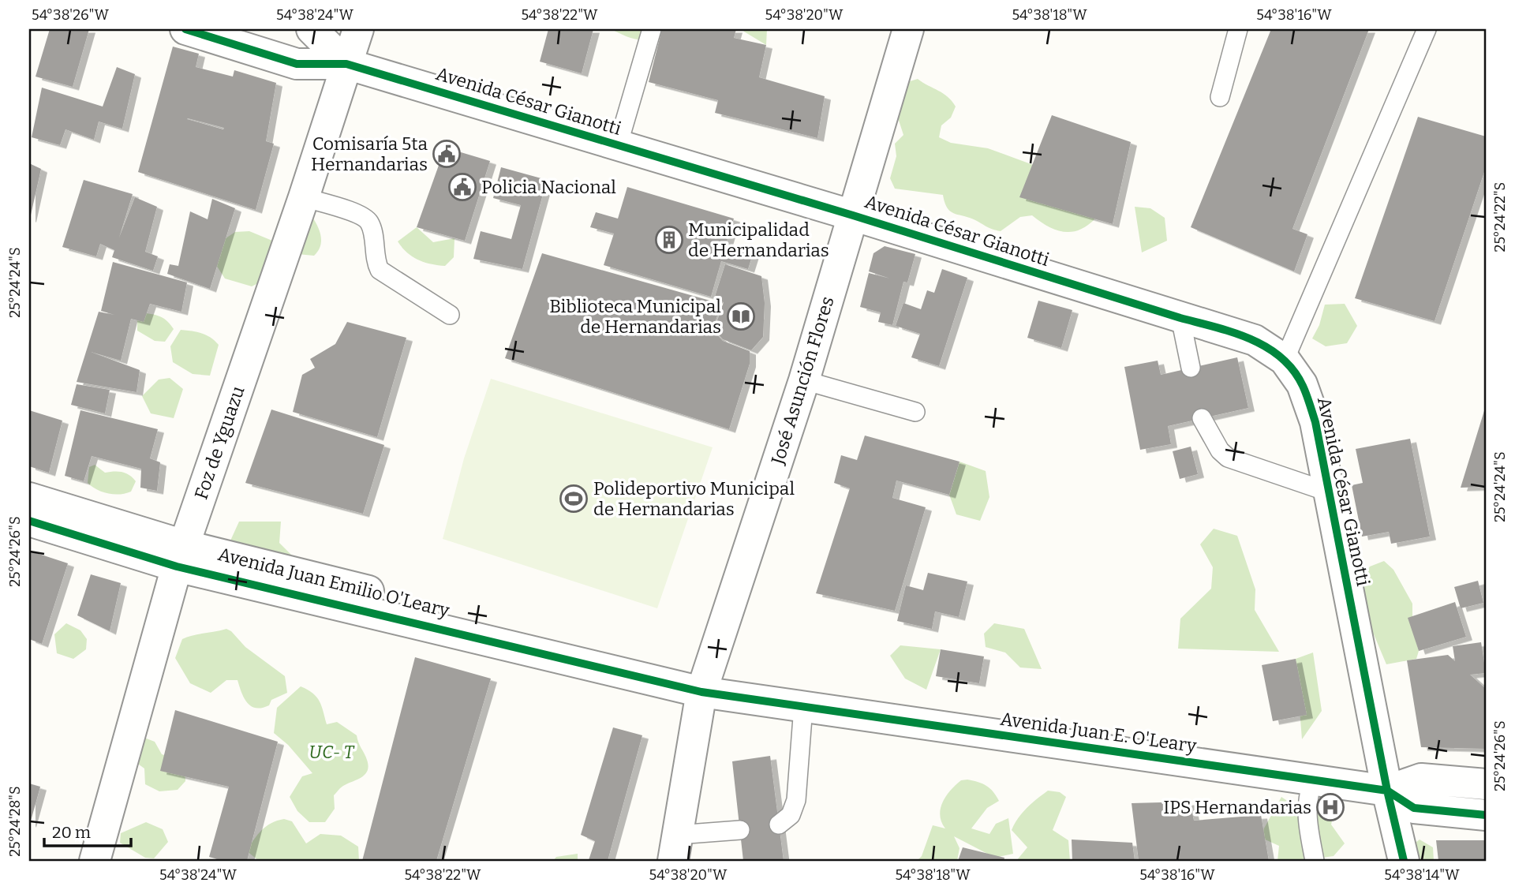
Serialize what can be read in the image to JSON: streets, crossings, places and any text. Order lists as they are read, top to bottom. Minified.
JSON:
{"streets":{"street":["Avenida César Gianotti","José Asunción Flores","Foz de Yguazu","Avenida Juan Emilio O'Leary","Avenida Juan E. O'Leary"]},"crossings":[["Avenida César Gianotti","José Asunción Flores"],["Avenida César Gianotti","Foz de Yguazu"],["Avenida César Gianotti","Avenida Juan E. O'Leary"],["José Asunción Flores","Avenida Juan Emilio O'Leary"],["José Asunción Flores","Avenida Juan E. O'Leary"],["Foz de Yguazu","Avenida Juan Emilio O'Leary"],["Avenida Juan Emilio O'Leary","Avenida Juan E. O'Leary"]],"parks":["UC- T"],"places":{"public building":["Comisaría 5ta Hernandarias","Policia Nacional"],"building":["Municipalidad de Hernandarias"],"library":["Biblioteca Municipal de Hernandarias"],"sports":["Polideportivo Municipal de Hernandarias"],"hospital":["IPS Hernandarias"]},"scale_bar":"20 m","coordinates":["54°38'26\"W","54°38'24\"W","54°38'22\"W","54°38'20\"W","54°38'18\"W","54°38'16\"W","25°24'22\"S","25°24'24\"S","25°24'26\"S","25°24'28\"S","54°38'14\"W"]}
